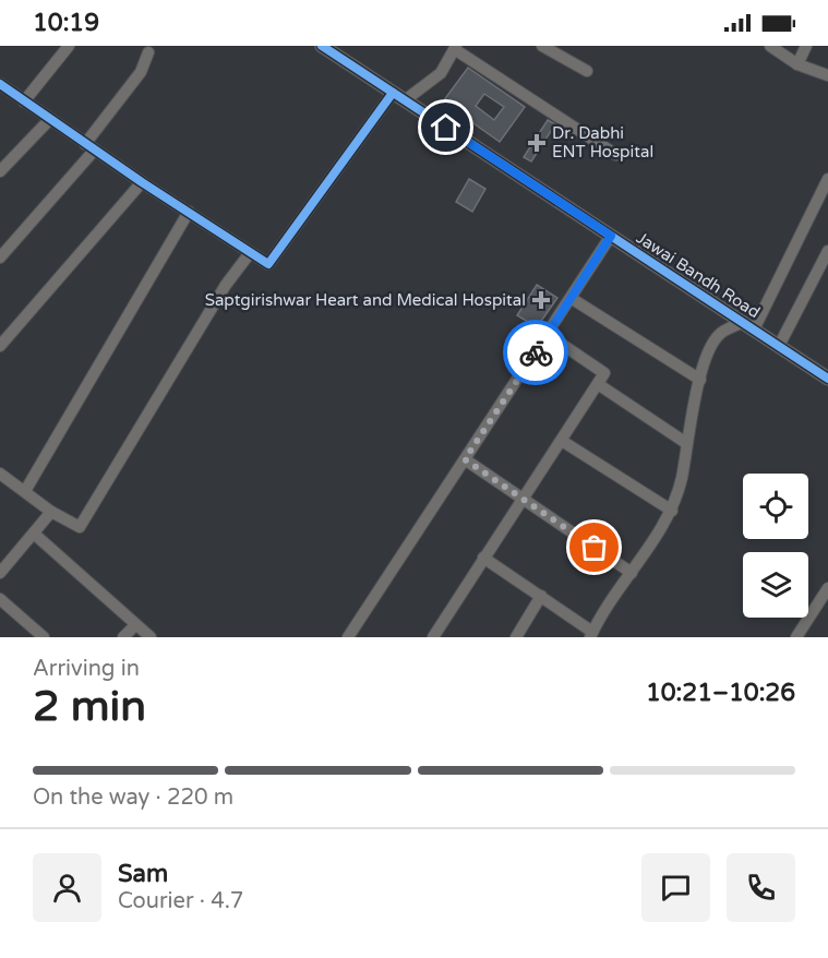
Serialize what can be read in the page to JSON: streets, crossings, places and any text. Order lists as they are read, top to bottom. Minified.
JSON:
{"streets":{"street":["Jawai Bandh Road"]},"places":{"health":["Dr. Dabhi ENT Hospital","Saptgirishwar Heart and Medical Hospital"]},"page":{"status":"10:19","heading":["2 min","Arriving in","10:21–10:26"],"panel":["Sam","Courier · 4.7"],"bar":"On the way · 220 m"}}
